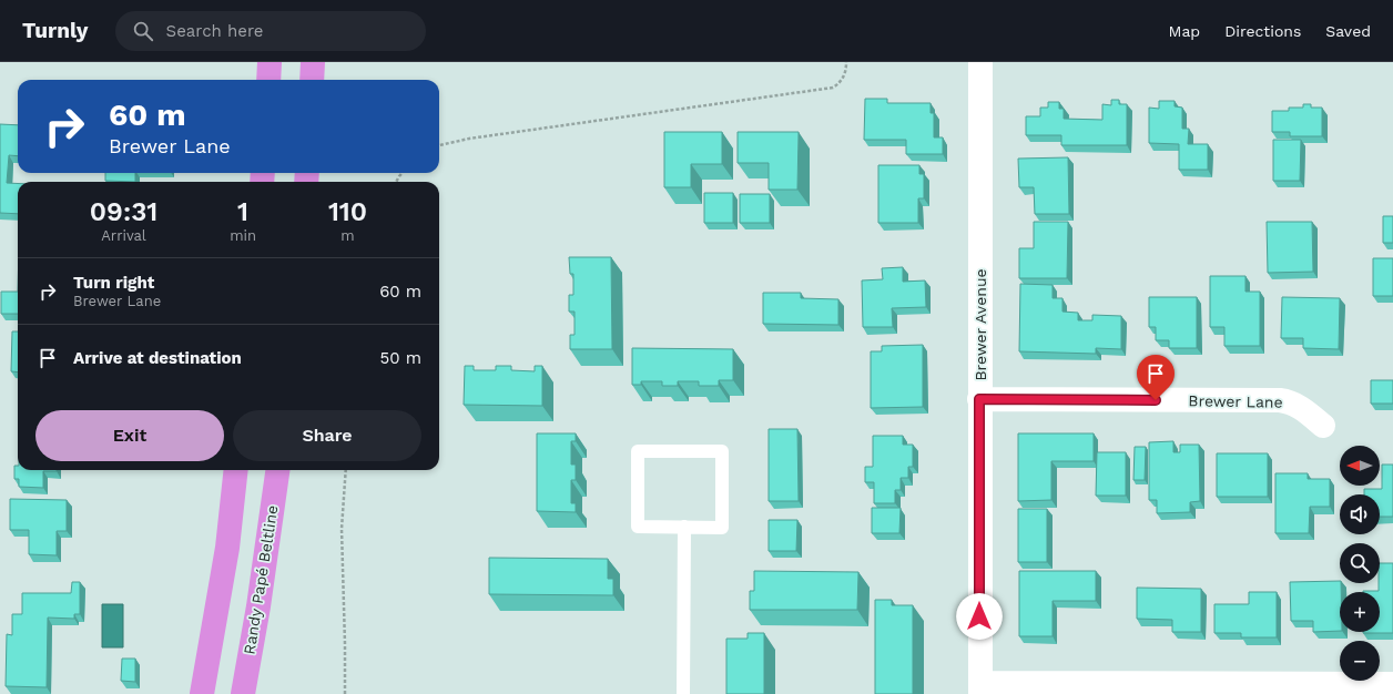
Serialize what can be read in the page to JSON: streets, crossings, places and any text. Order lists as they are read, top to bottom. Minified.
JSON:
{"streets":{"highway":["Randy Papé Beltline"],"street":["Brewer Avenue","Brewer Lane"]},"crossings":[["Brewer Avenue","Brewer Lane"]],"north":"left","page":{"header":"Turnly","search":"Search here","nav":["Map","Directions","Saved"],"turn":["60 m","Brewer Lane"],"eta":["09:31","Arrival","1","min","110","m"],"list":[{"name":"Turn right","note":"Brewer Lane","value":"60 m"},{"name":"Arrive at destination","value":"50 m"}],"buttons":["Exit","Share"],"map_buttons":["+","−"]}}
